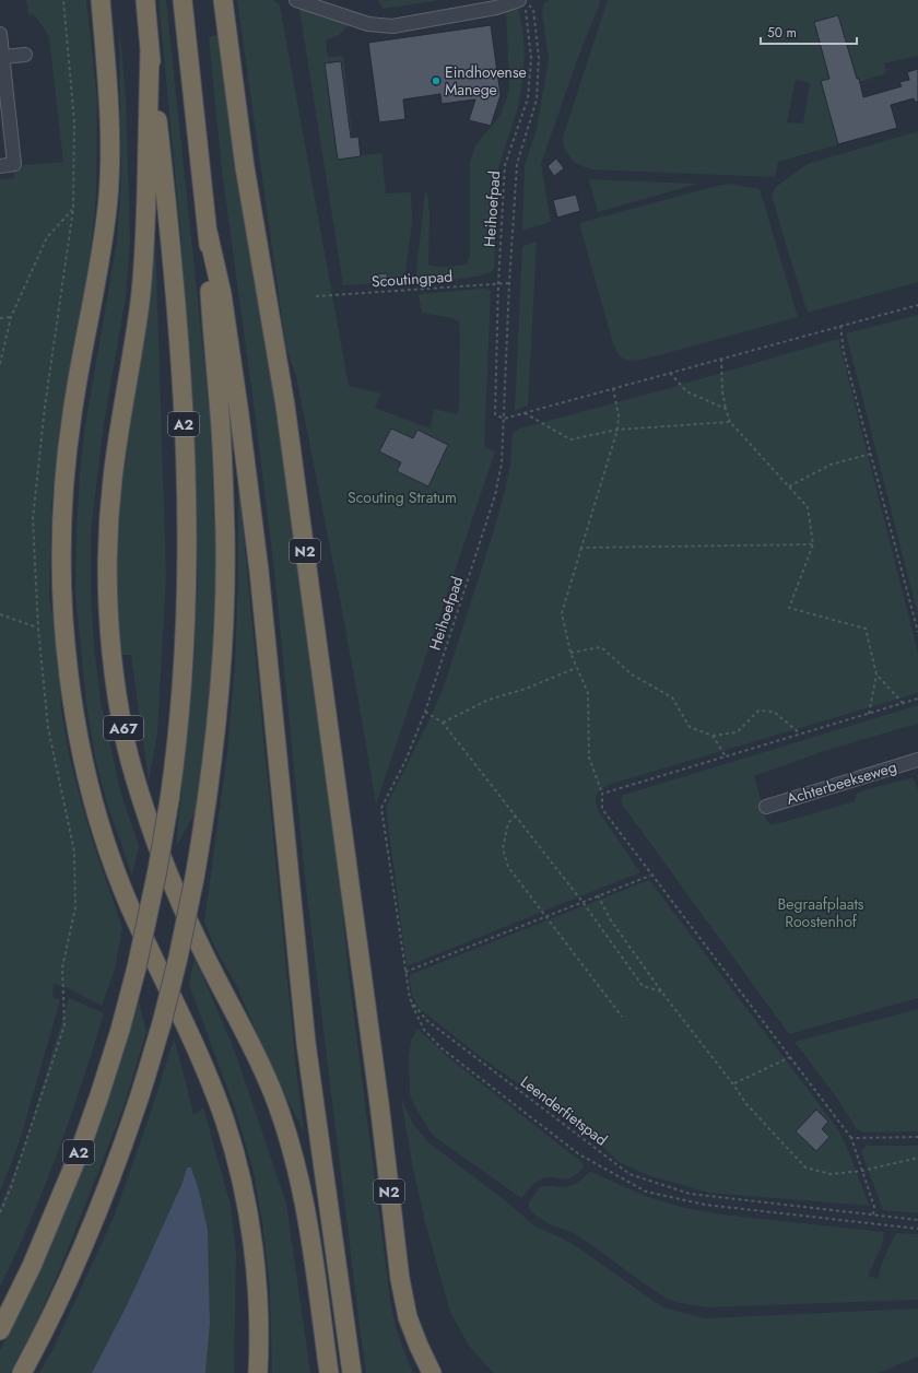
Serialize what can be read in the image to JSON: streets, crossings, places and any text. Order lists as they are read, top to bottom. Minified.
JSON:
{"streets":{"highway":["A2","N2","A67"],"street":["Achterbeekseweg"],"path":["Heihoefpad","Scoutingpad","Leenderfietspad"]},"crossings":[["Heihoefpad","Scoutingpad"],["Heihoefpad","Leenderfietspad"],["A2","A67"]],"parks":["Scouting Stratum","Begraafplaats Roostenhof"],"places":["Eindhovense Manege"],"scale_bar":"50 m"}
